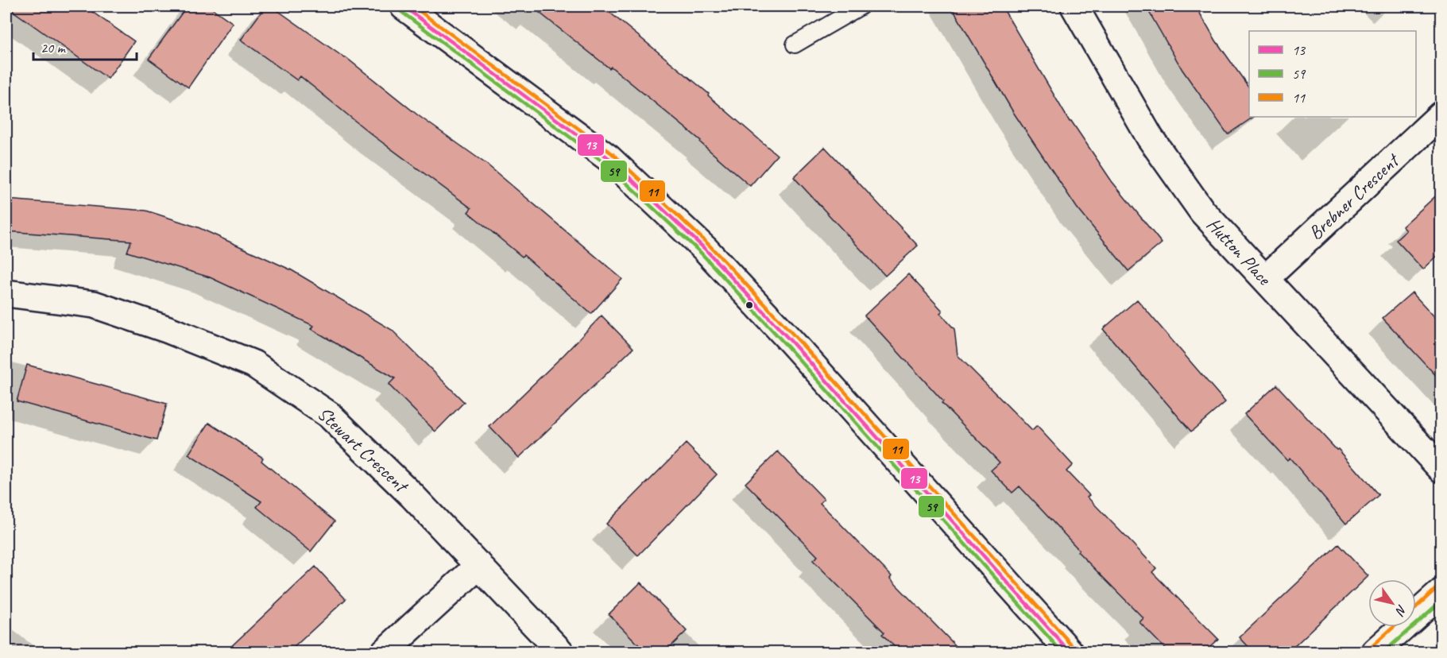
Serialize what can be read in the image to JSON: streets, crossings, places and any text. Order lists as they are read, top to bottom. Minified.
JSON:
{"streets":{"street":["Brebner Crescent","Hutton Place","Stewart Crescent"]},"crossings":[["Brebner Crescent","Hutton Place"]],"lines":["transit line 13","transit line 11","transit line 59"],"legend":["13","59","11"],"scale_bar":"20 m","north":"bottom right"}
